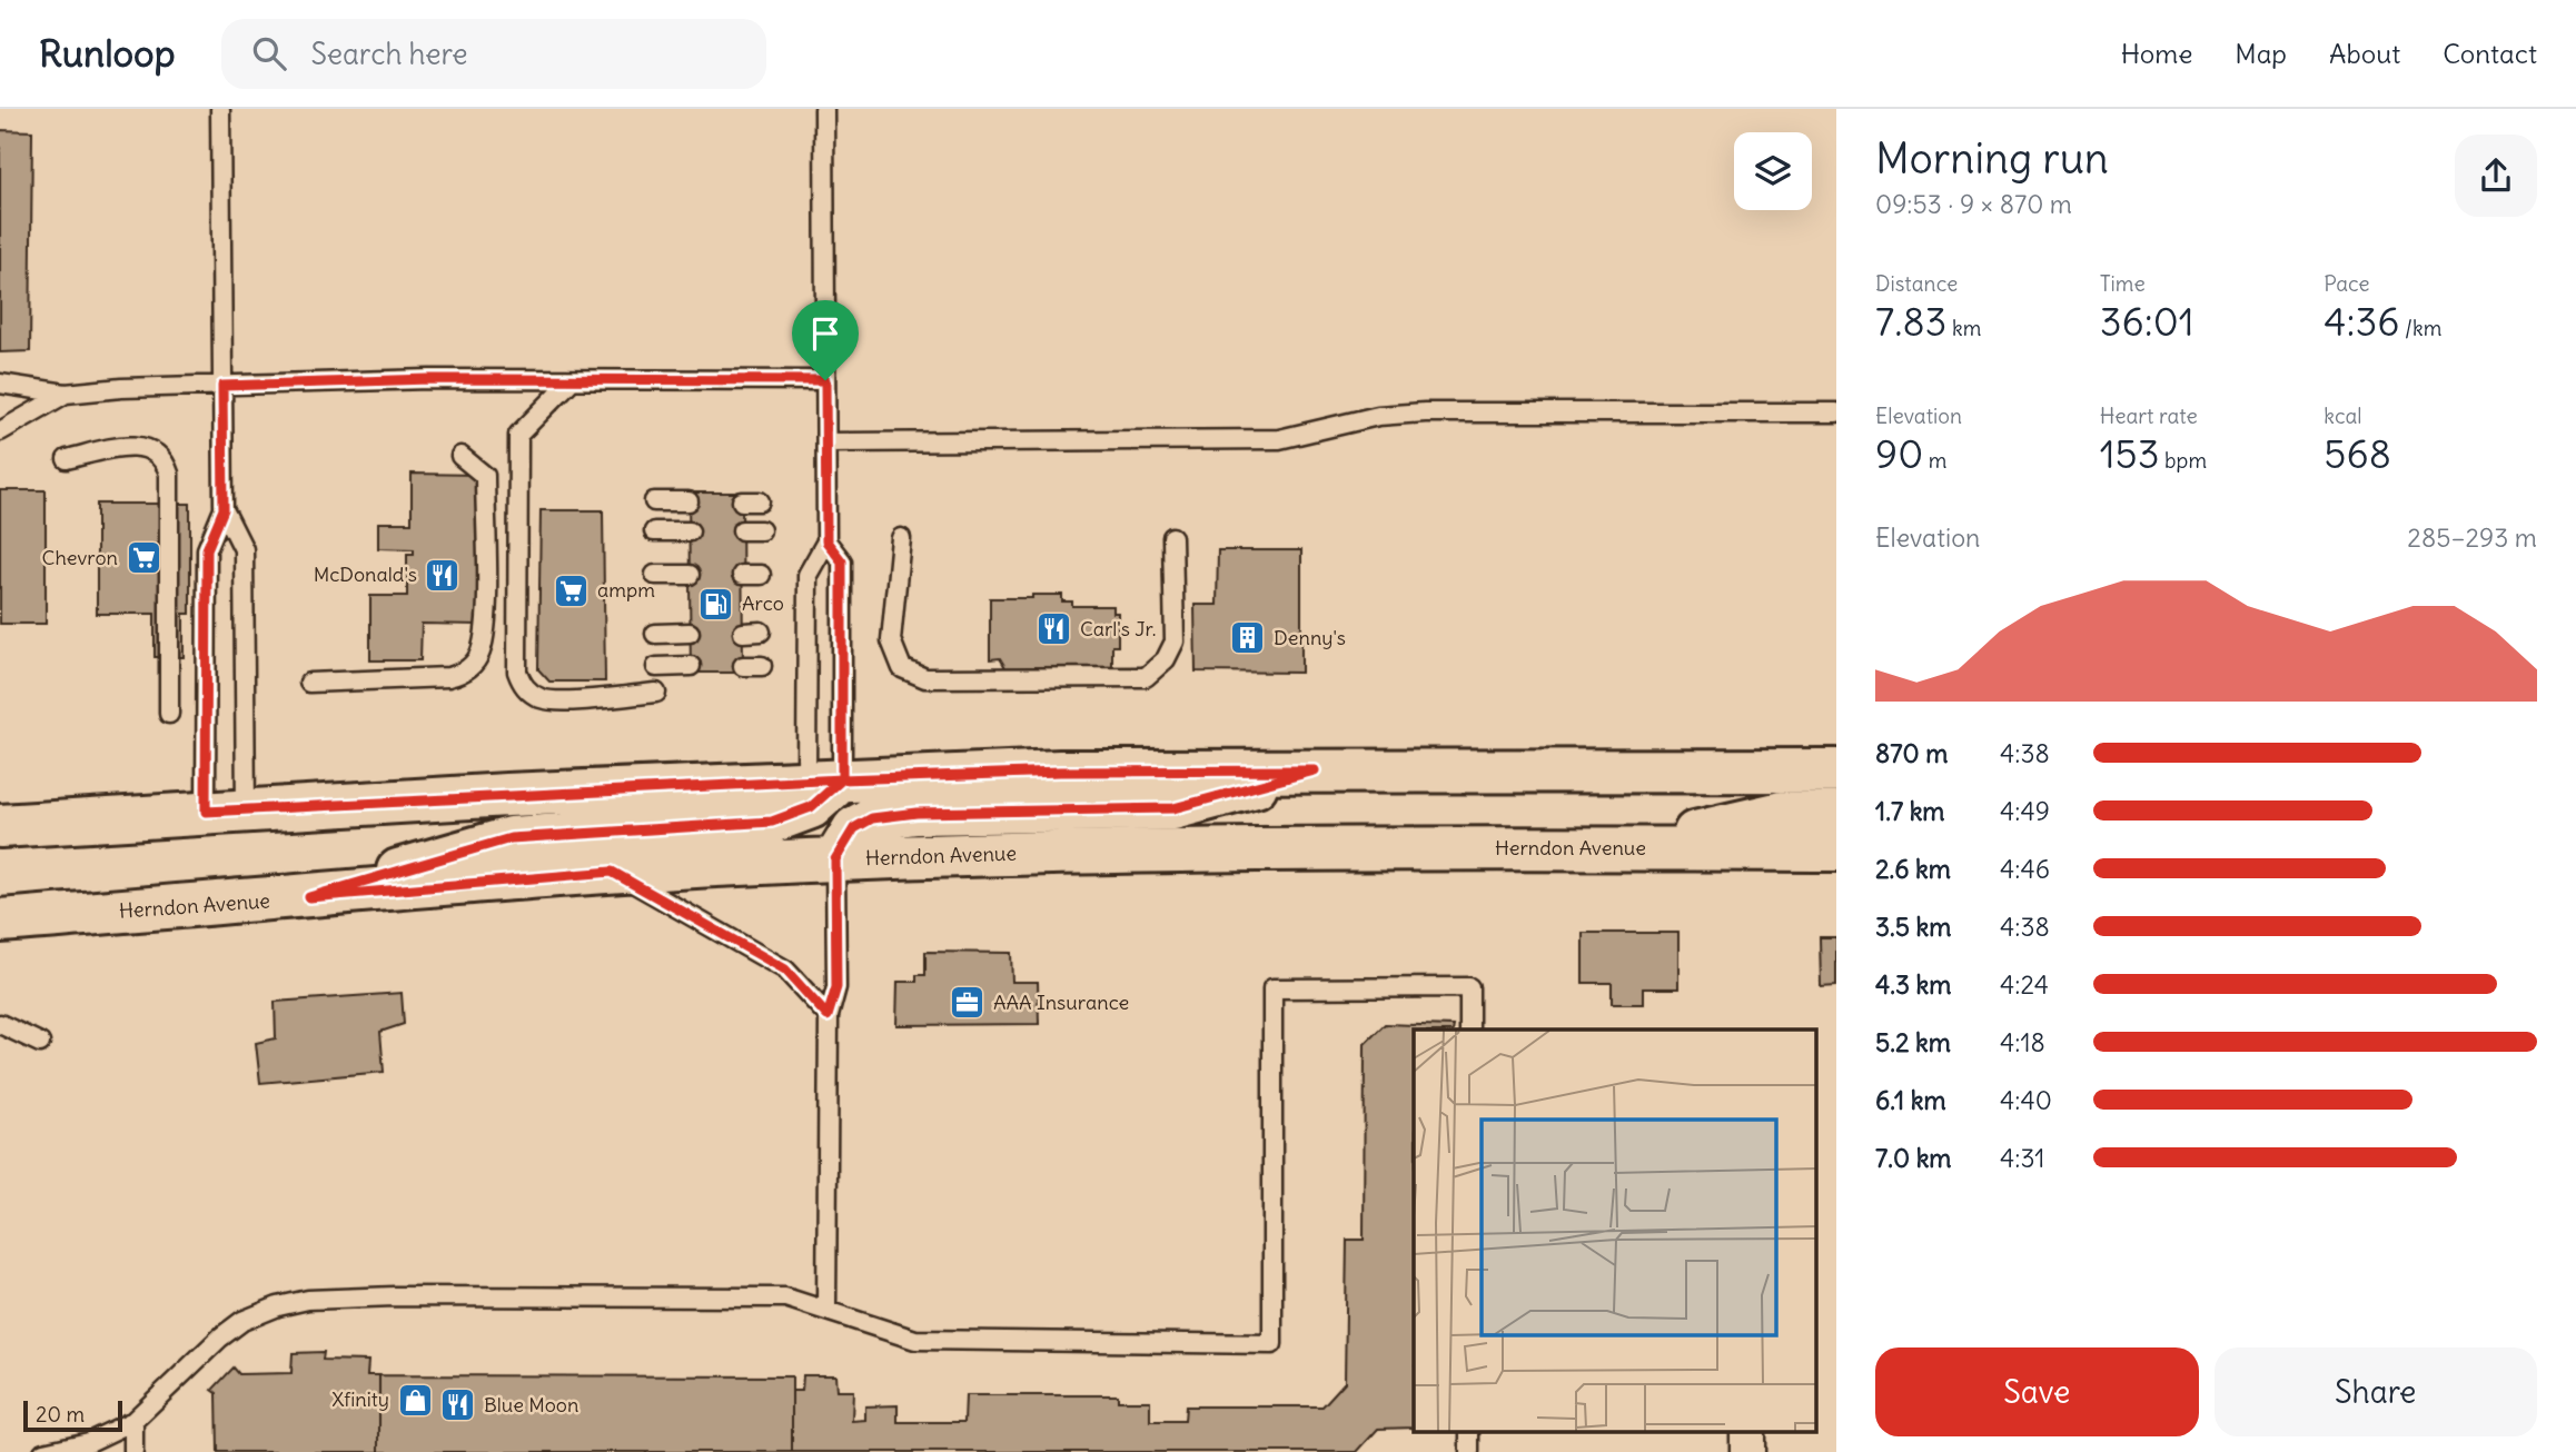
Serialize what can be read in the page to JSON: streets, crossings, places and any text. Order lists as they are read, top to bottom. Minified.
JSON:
{"streets":{"main road":["Herndon Avenue"]},"places":{"supermarket":["Chevron","ampm"],"restaurant":["McDonald's","Carl's Jr.","Blue Moon"],"fuel station":["Arco"],"building":["Denny's"],"office":["AAA Insurance"],"shop":["Xfinity"]},"scale_bar":"20 m","page":{"header":"Runloop","search":"Search here","nav":["Home","Map","About","Contact"],"heading":["Morning run","09:53 · 9 × 870 m"],"stats":[["Distance","7.83 km"],["Time","36:01"],["Pace","4:36 /km"],["Elevation","90 m"],["Heart rate","153 bpm"],["kcal","568"]],"chart":["Elevation","285–293 m"],"list":[{"name":"870 m","note":"4:38"},{"name":"1.7 km","note":"4:49"},{"name":"2.6 km","note":"4:46"},{"name":"3.5 km","note":"4:38"},{"name":"4.3 km","note":"4:24"},{"name":"5.2 km","note":"4:18"},{"name":"6.1 km","note":"4:40"},{"name":"7.0 km","note":"4:31"}],"buttons":["Save","Share"],"scale":"20 m"}}
